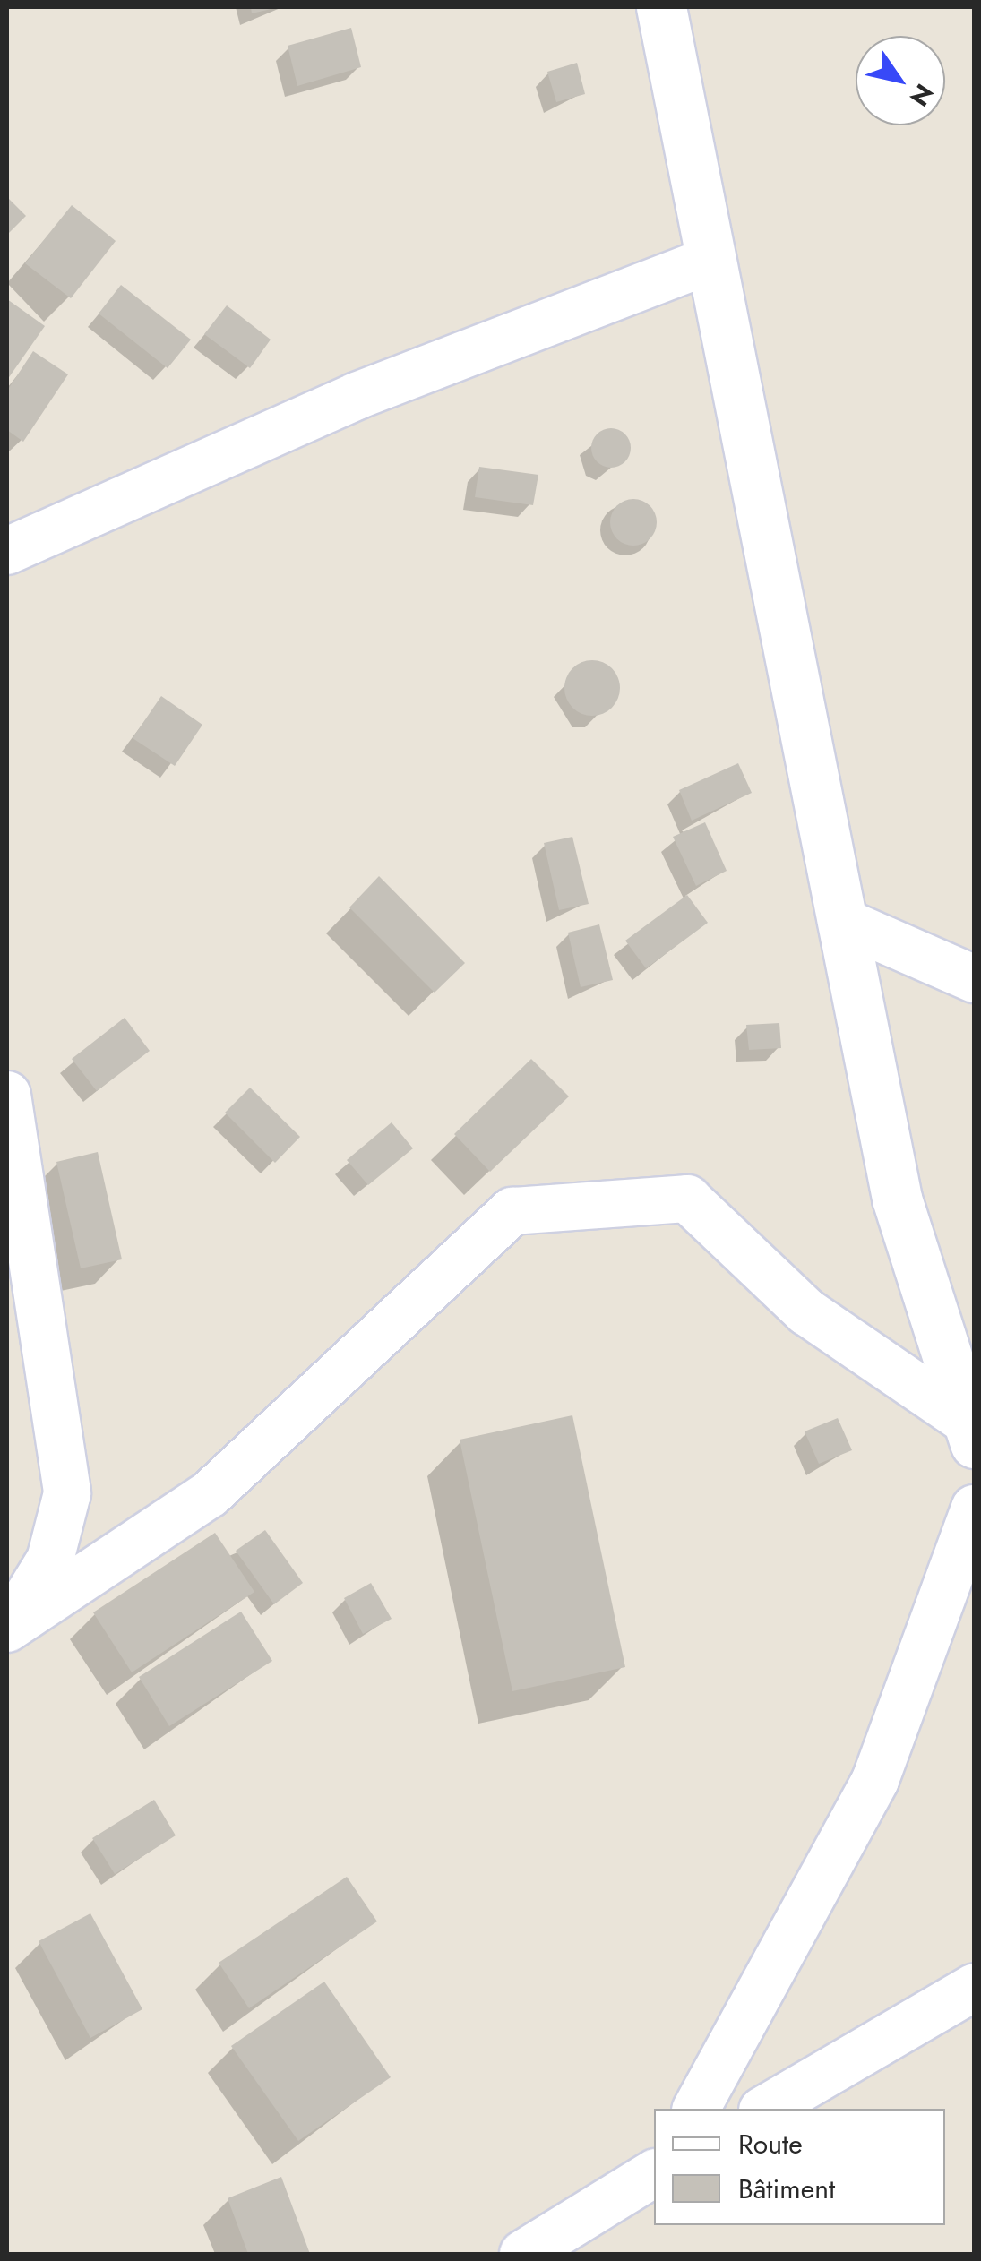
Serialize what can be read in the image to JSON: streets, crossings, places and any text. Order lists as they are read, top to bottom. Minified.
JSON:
{"legend":["Route","Bâtiment"],"north":"bottom right"}
